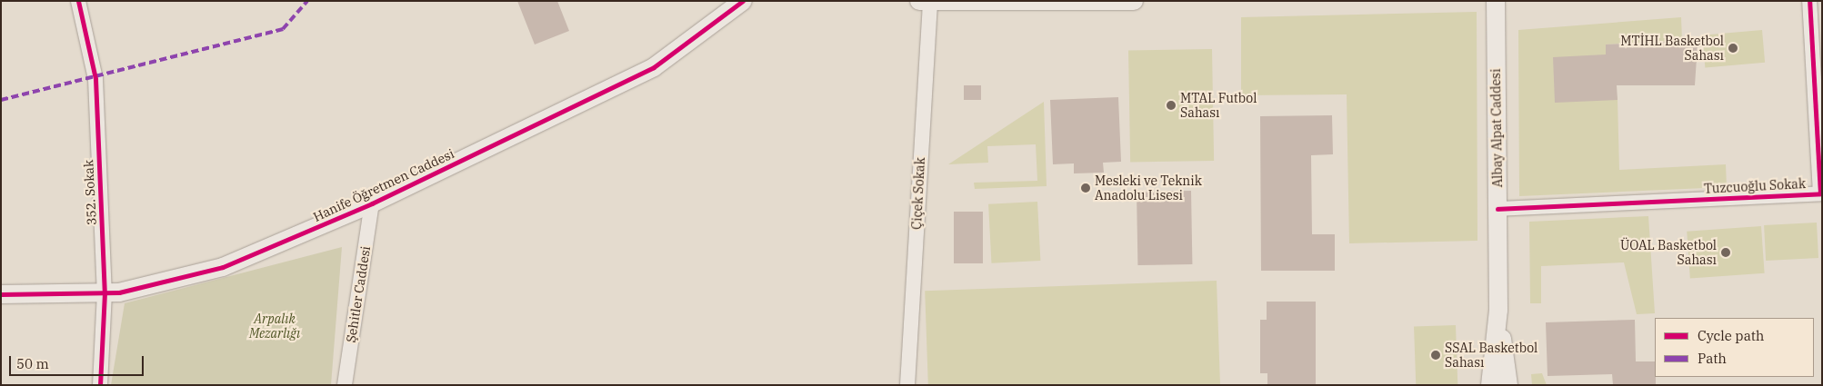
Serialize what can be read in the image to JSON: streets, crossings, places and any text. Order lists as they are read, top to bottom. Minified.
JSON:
{"streets":{"street":["Albay Alpat Caddesi","Hanife Öğretmen Caddesi","Tuzcuoğlu Sokak","352. Sokak","Çiçek Sokak","Şehitler Caddesi"]},"crossings":[["Albay Alpat Caddesi","Tuzcuoğlu Sokak"],["Hanife Öğretmen Caddesi","352. Sokak"],["Hanife Öğretmen Caddesi","Şehitler Caddesi"]],"parks":["Arpalık Mezarlığı"],"places":["MTİHL Basketbol Sahası","MTAL Futbol Sahası","Mesleki ve Teknik Anadolu Lisesi","ÜOAL Basketbol Sahası","SSAL Basketbol Sahası"],"legend":["Cycle path","Path"],"scale_bar":"50 m"}
